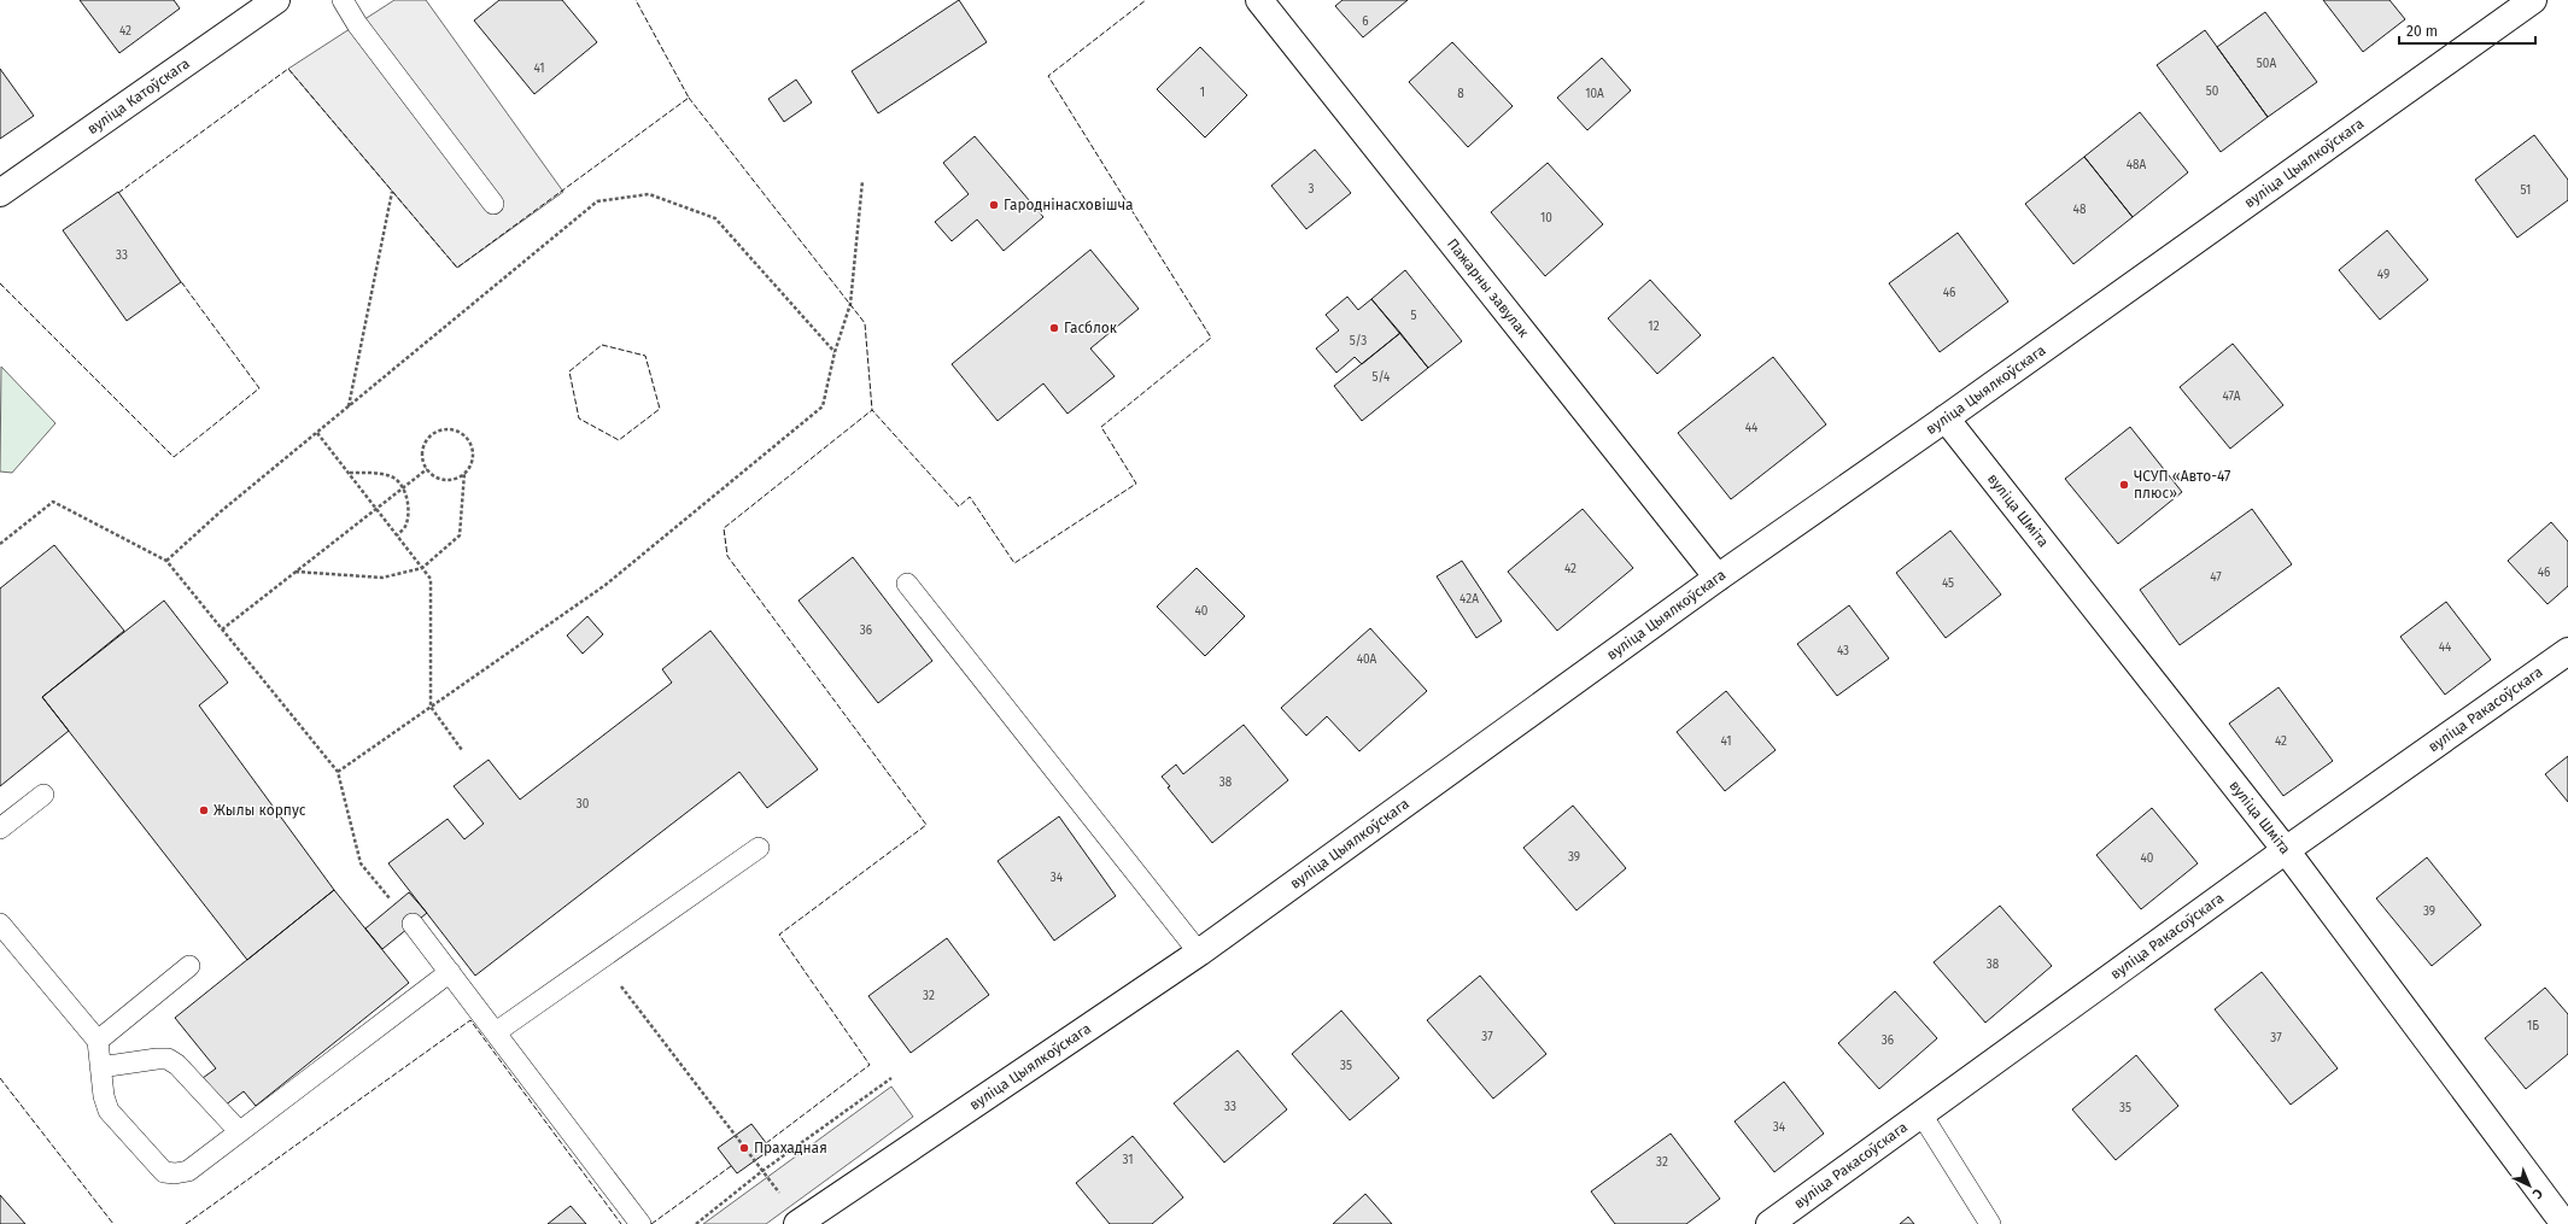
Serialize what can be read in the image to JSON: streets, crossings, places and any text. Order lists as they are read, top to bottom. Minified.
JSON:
{"streets":{"street":["вуліца Катоўскага","вуліца Цыялкоўскага","Пажарны завулак","вуліца Шміта","вуліца Ракасоўскага"]},"crossings":[["вуліца Цыялкоўскага","Пажарны завулак"],["вуліца Цыялкоўскага","вуліца Шміта"],["вуліца Шміта","вуліца Ракасоўскага"]],"places":["Гароднінасховішча","Гасблок","ЧСУП «Авто-47 плюс»","Жылы корпус","Прахадная"],"house_numbers":["6","42","50А","41","50","1","8","10А","48А","3","51","48","10","33","49","46","5","12","5/3","5/4","47А","44","42","46","47","45","42А","40","36","44","43","40А","41","42","38","30","39","40","34","39","38","32","1Б","37","37","36","35","33","35","34","31","32"],"scale_bar":"20 m","north":"bottom right"}
